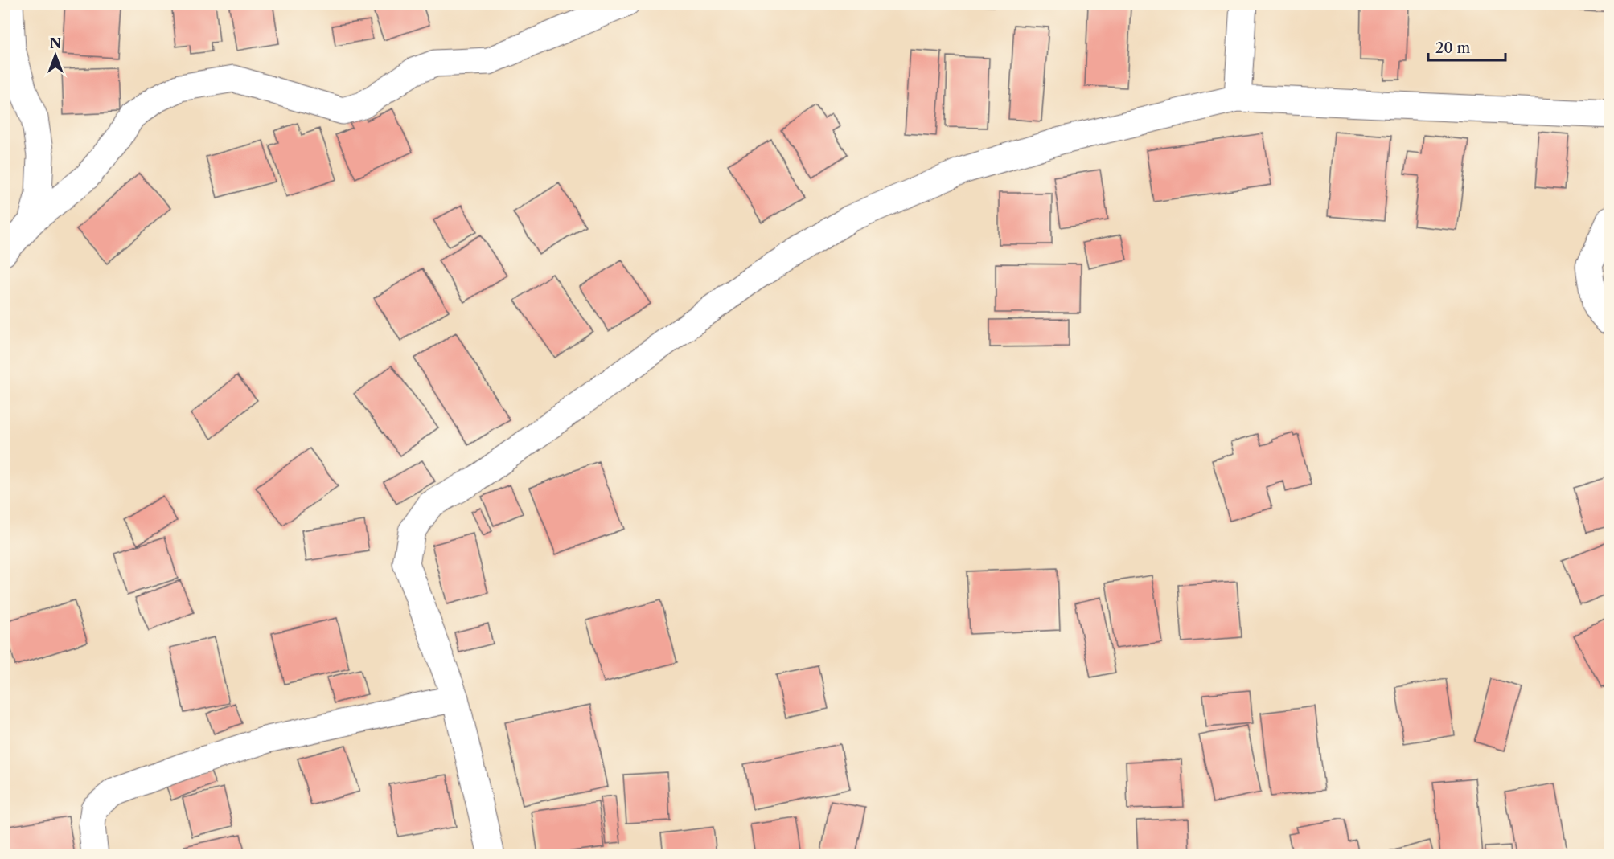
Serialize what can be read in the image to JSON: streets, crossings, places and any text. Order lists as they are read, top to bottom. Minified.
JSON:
{"scale_bar":"20 m","north":"top"}
